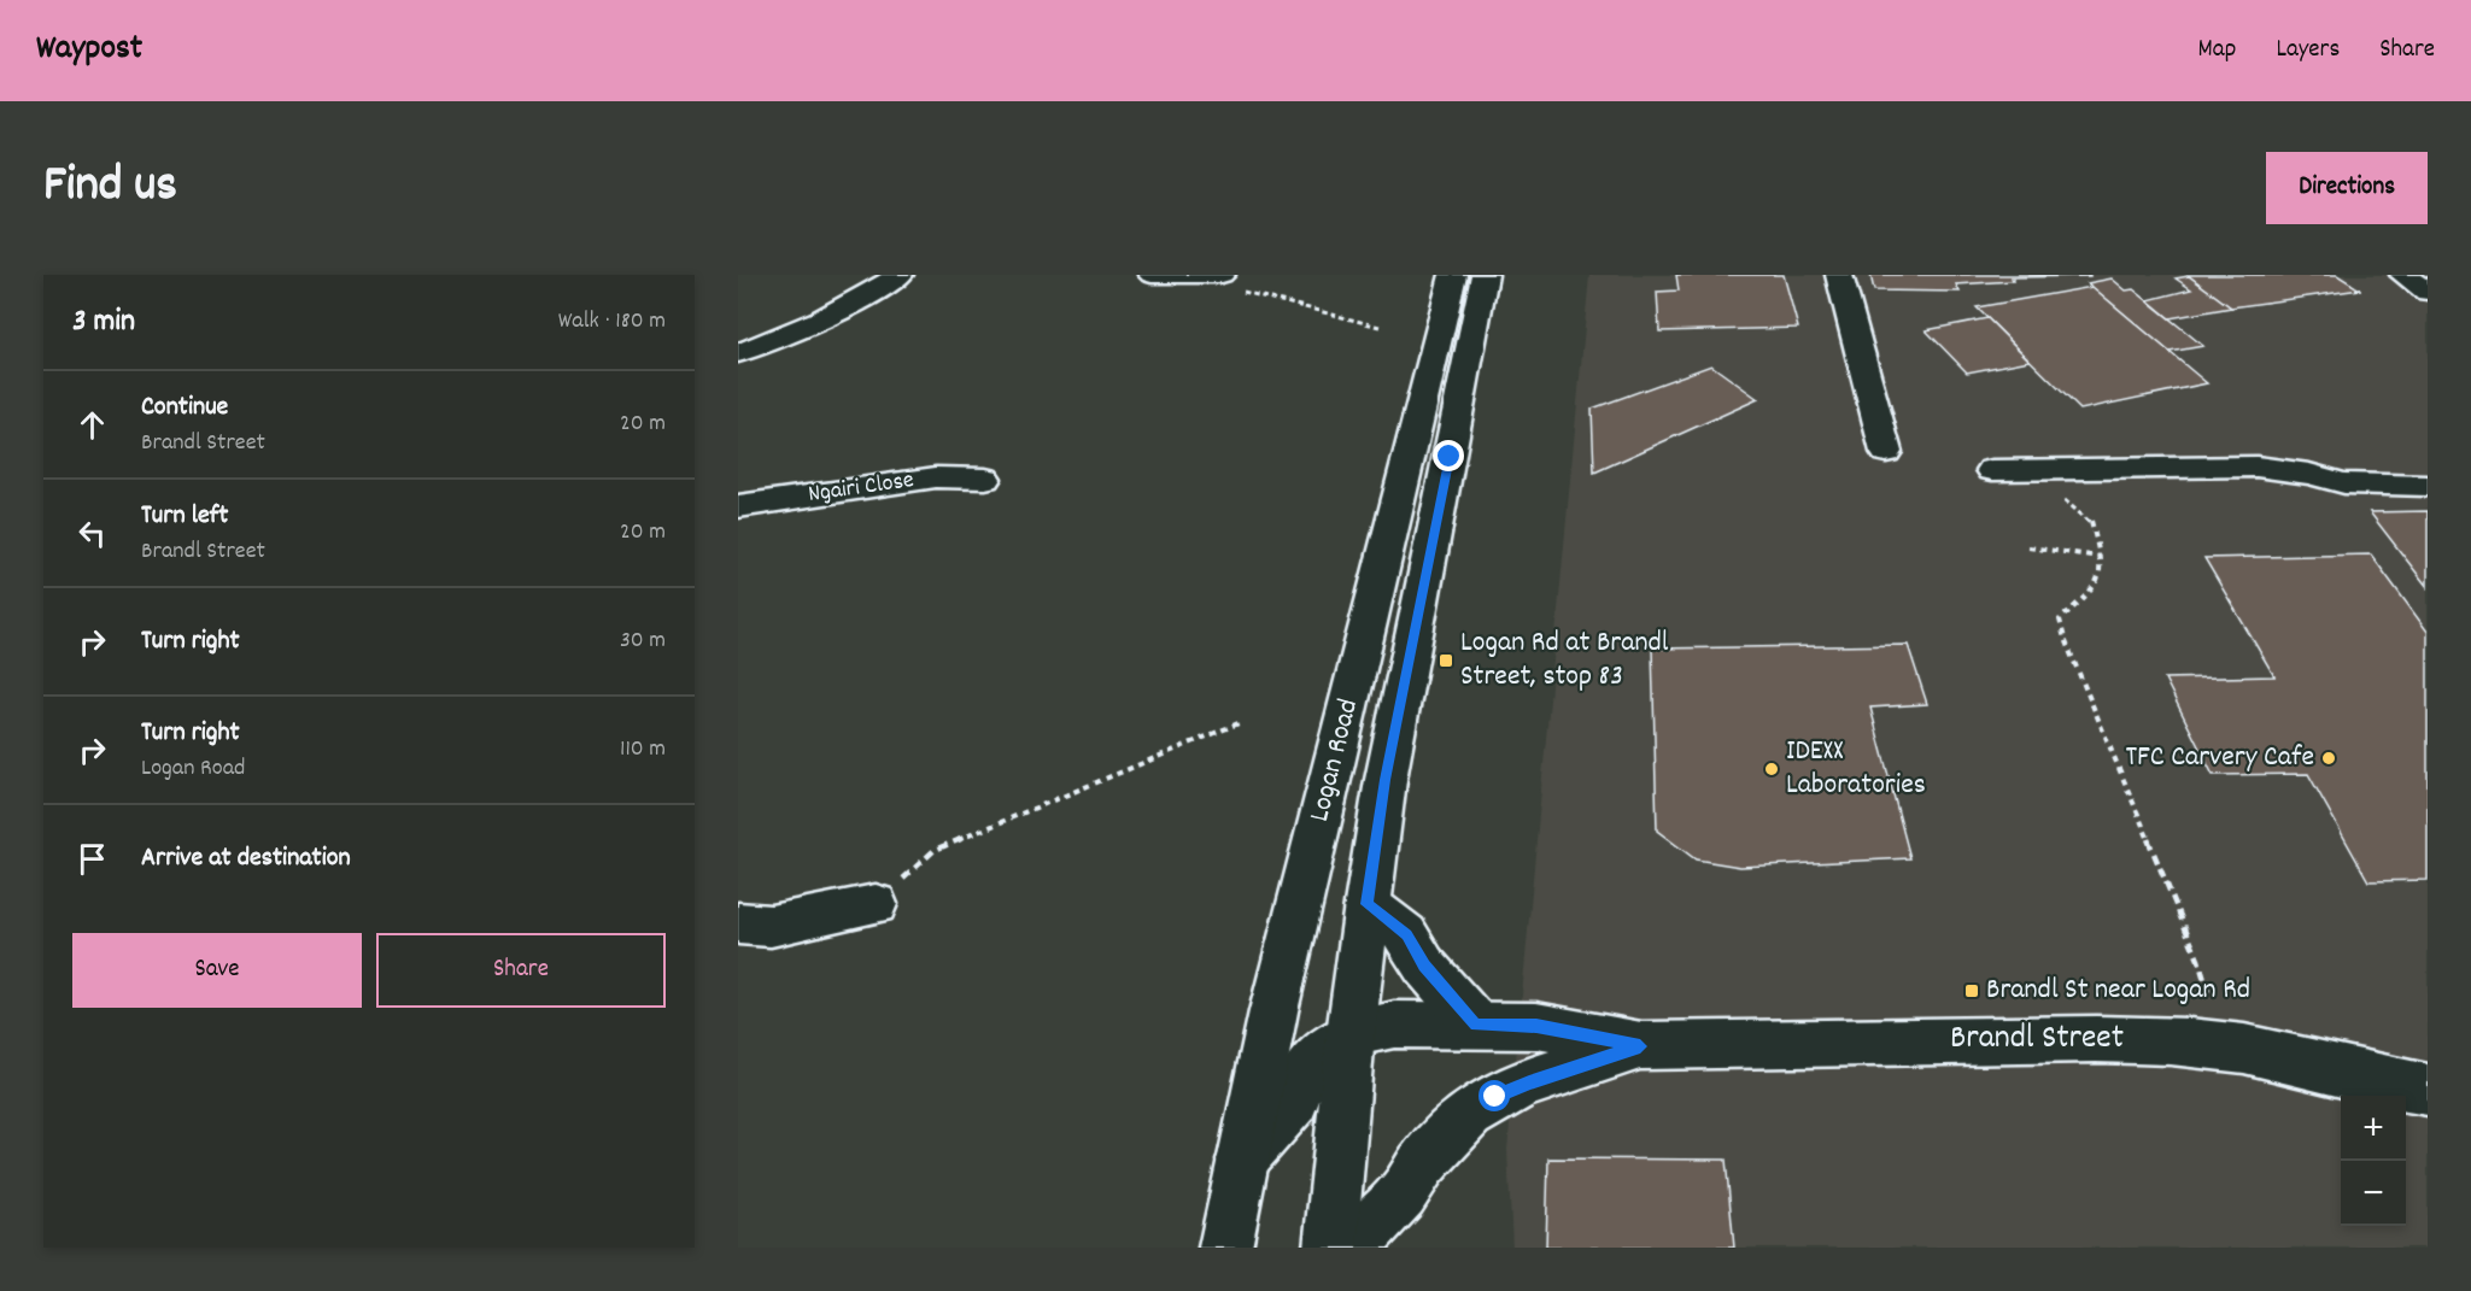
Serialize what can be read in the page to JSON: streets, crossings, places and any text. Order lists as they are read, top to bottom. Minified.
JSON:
{"streets":{"main road":["Ngairi Close","Logan Road","Brandl Street"]},"crossings":[["Logan Road","Brandl Street"]],"places":{"transit":["Logan Rd at Brandl Street, stop 83","Brandl St near Logan Rd"],"other":["TFC Carvery Cafe","IDEXX Laboratories"]},"page":{"header":"Waypost","nav":["Map","Layers","Share"],"title":"Find us","buttons":["Directions",["Save","Share"]],"heading":["3 min","Walk · 180 m"],"list":[["Continue","Brandl Street","20 m"],["Turn left","Brandl Street","20 m"],["Turn right","30 m"],["Turn right","Logan Road","110 m"],"Arrive at destination"],"map_buttons":["+","−"]}}
